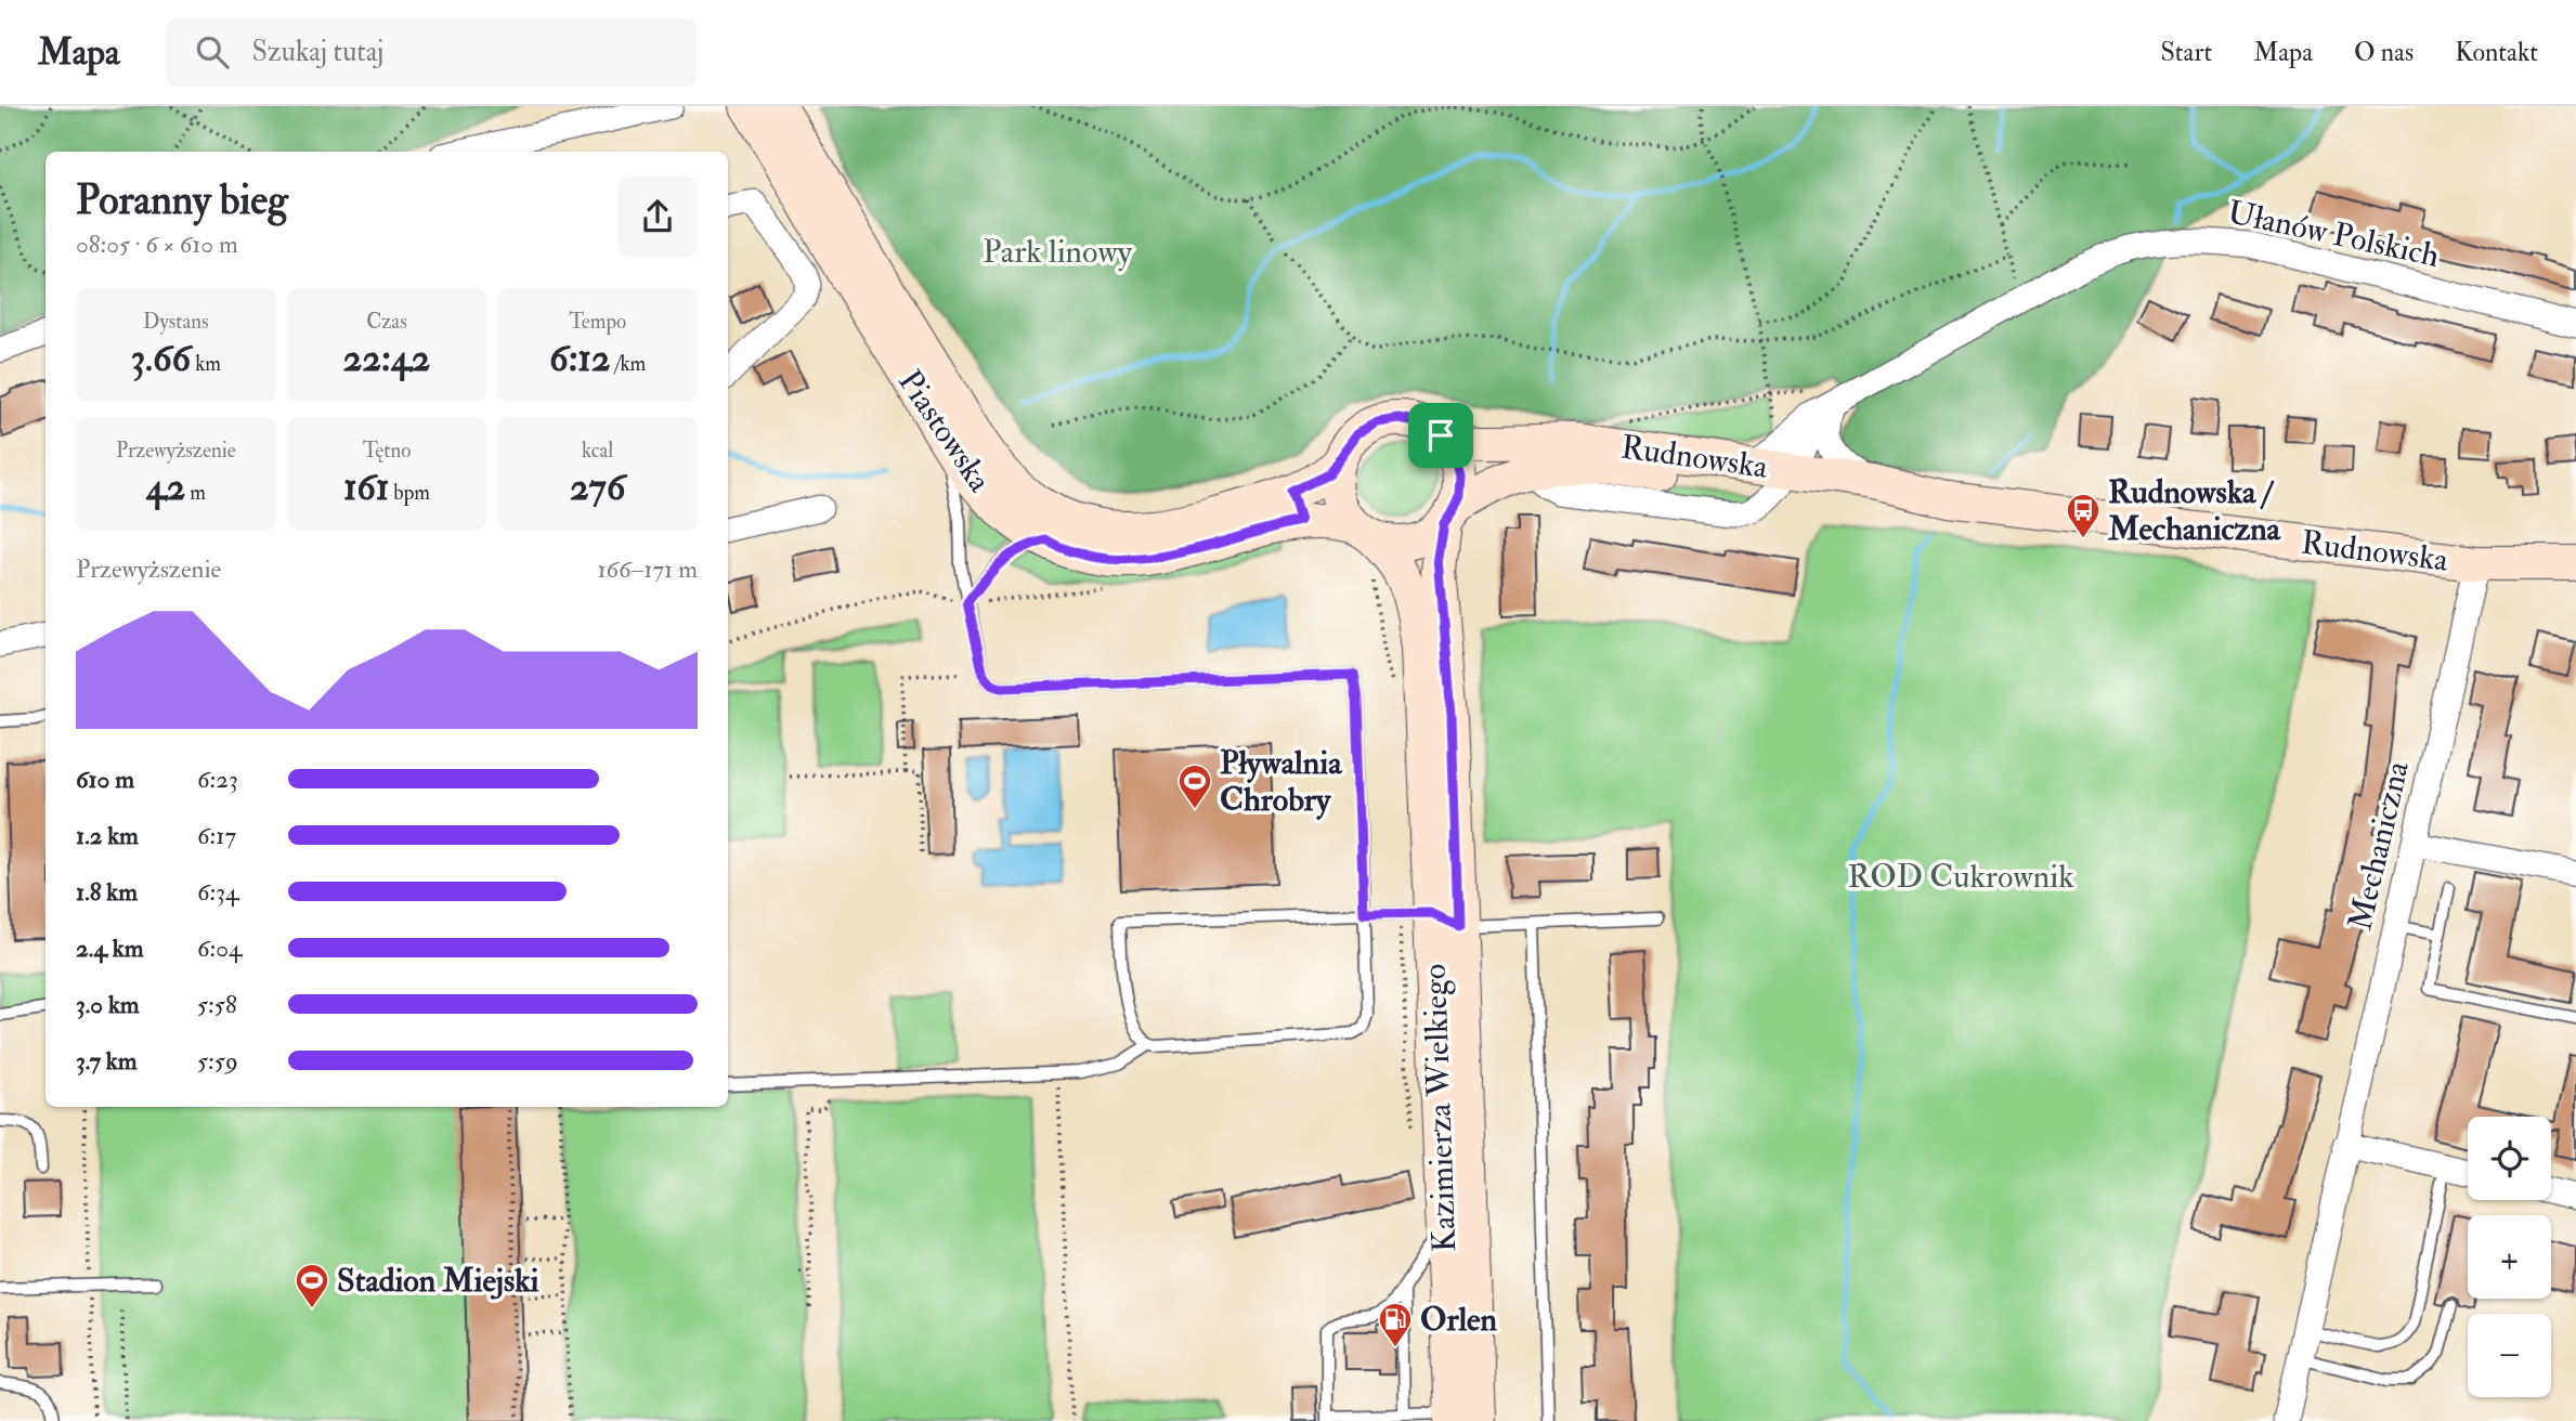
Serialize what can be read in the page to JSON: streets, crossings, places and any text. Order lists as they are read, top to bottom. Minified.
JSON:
{"streets":{"main road":["Piastowska","Rudnowska","Kazimierza Wielkiego"],"street":["Ułanów Polskich","Mechaniczna"]},"crossings":[["Ułanów Polskich","Rudnowska"],["Piastowska","Rudnowska"],["Piastowska","Kazimierza Wielkiego"],["Rudnowska","Mechaniczna"],["Rudnowska","Kazimierza Wielkiego"]],"parks":["Park linowy","ROD Cukrownik"],"places":{"bus stop":["Rudnowska / Mechaniczna"],"sports":["Pływalnia Chrobry","Stadion Miejski"],"fuel station":["Orlen"]},"page":{"header":"Mapa","search":"Szukaj tutaj","nav":["Start","Mapa","O nas","Kontakt"],"heading":["Poranny bieg","08:05 · 6 × 610 m"],"stats":[["Dystans","3.66 km"],["Czas","22:42"],["Tempo","6:12 /km"],["Przewyższenie","42 m"],["Tętno","161 bpm"],["kcal","276"]],"chart":["Przewyższenie","166–171 m"],"list":[{"name":"610 m","note":"6:23"},{"name":"1.2 km","note":"6:17"},{"name":"1.8 km","note":"6:34"},{"name":"2.4 km","note":"6:04"},{"name":"3.0 km","note":"5:58"},{"name":"3.7 km","note":"5:59"}],"map_buttons":["+","−"]}}
